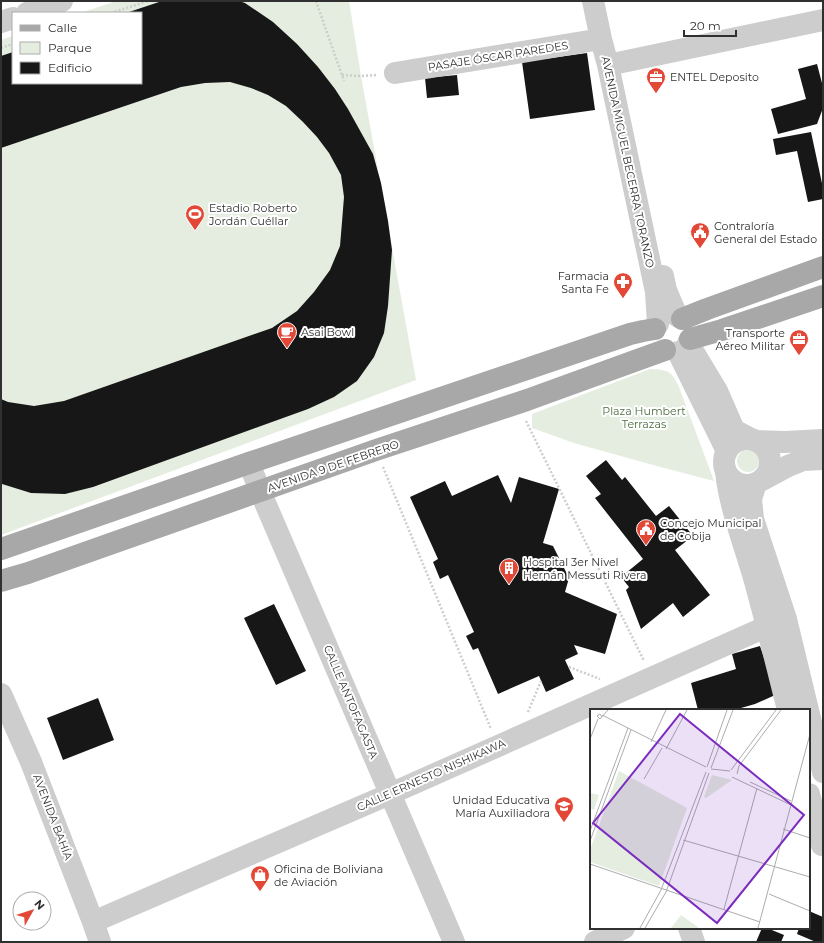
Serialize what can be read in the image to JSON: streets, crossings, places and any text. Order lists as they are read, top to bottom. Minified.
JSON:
{"streets":{"main road":["AVENIDA 9 DE FEBRERO"],"street":["PASAJE ÓSCAR PAREDES","AVENIDA MIGUEL BECERRA TORANZO","CALLE ANTOFAGASTA","CALLE ERNESTO NISHIKAWA","AVENIDA BAHÍA"]},"crossings":[["PASAJE ÓSCAR PAREDES","AVENIDA MIGUEL BECERRA TORANZO"],["AVENIDA MIGUEL BECERRA TORANZO","AVENIDA 9 DE FEBRERO"],["AVENIDA 9 DE FEBRERO","CALLE ANTOFAGASTA"],["CALLE ANTOFAGASTA","CALLE ERNESTO NISHIKAWA"],["CALLE ERNESTO NISHIKAWA","AVENIDA BAHÍA"]],"parks":["Plaza Humbert Terrazas"],"places":{"office":["ENTEL Deposito","Transporte Aéreo Militar"],"sports":["Estadio Roberto Jordán Cuéllar"],"public building":["Contraloría General del Estado","Concejo Municipal de Cobija"],"pharmacy":["Farmacia Santa Fe"],"cafe":["Asai Bowl"],"building":["Hospital 3er Nivel Hernán Messuti Rivera"],"school or university":["Unidad Educativa María Auxiliadora"],"shop":["Oficina de Boliviana de Aviación"]},"legend":["Calle","Parque","Edificio"],"scale_bar":"20 m","north":"top right"}
